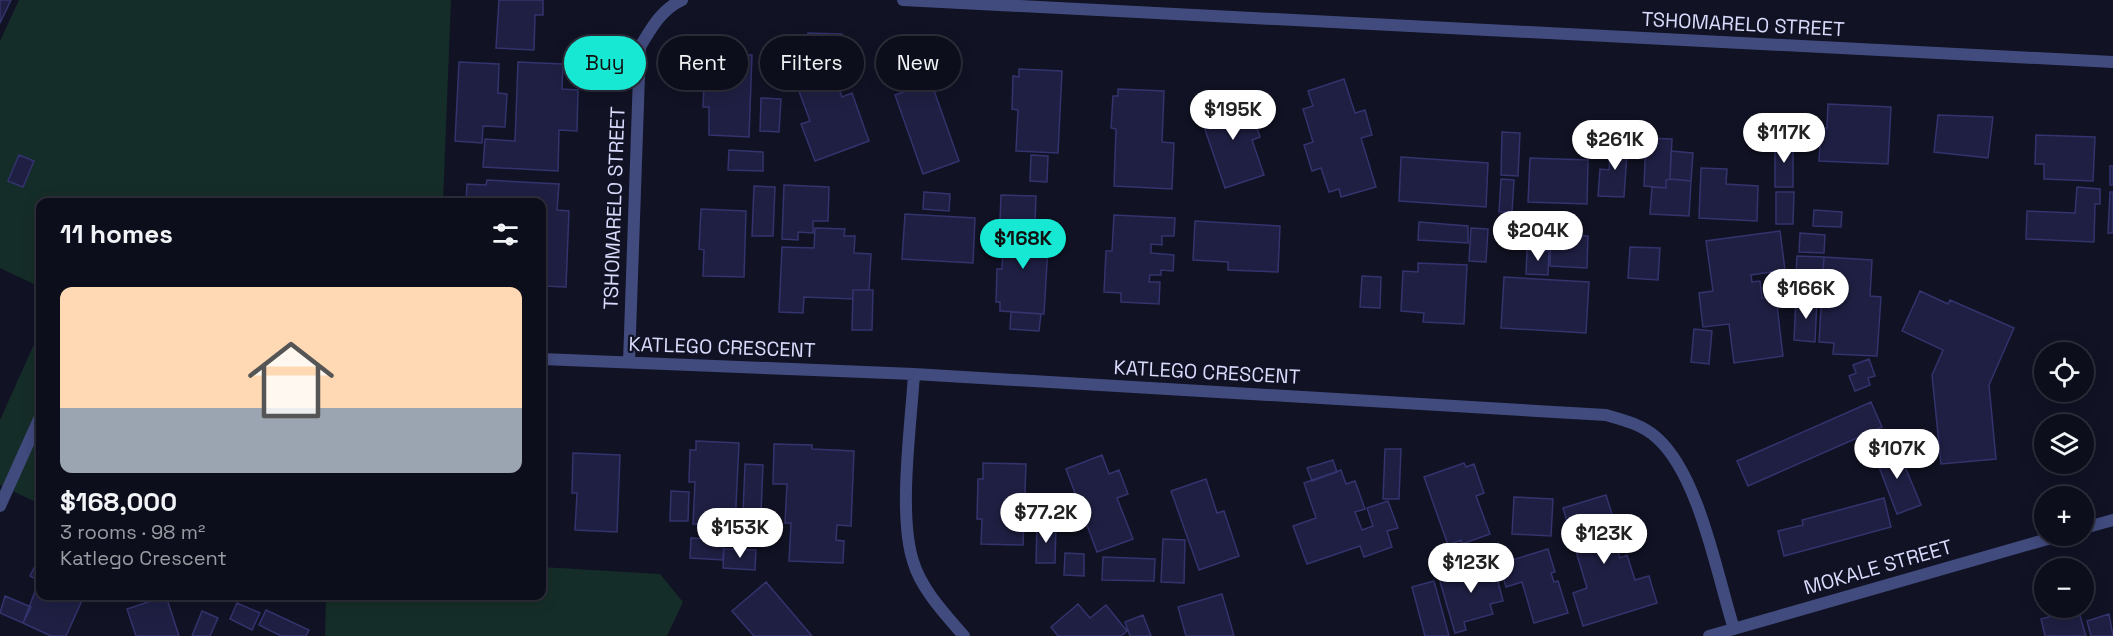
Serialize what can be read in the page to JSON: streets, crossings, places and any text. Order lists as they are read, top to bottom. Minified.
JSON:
{"streets":{"street":["TSHOMARELO STREET","KATLEGO CRESCENT","MOKALE STREET"]},"crossings":[["TSHOMARELO STREET","KATLEGO CRESCENT"],["KATLEGO CRESCENT","MOKALE STREET"]],"page":{"chip":["Buy","Rent","Filters","New"],"price":["$195K","$117K","$261K","$204K","$168K","$166K","$107K","$77.2K","$153K","$123K","$123K"],"heading":"11 homes","list":[{"name":"$168,000","note":"3 rooms · 98 m² · Katlego Crescent"}],"map_buttons":["+","−"]}}
